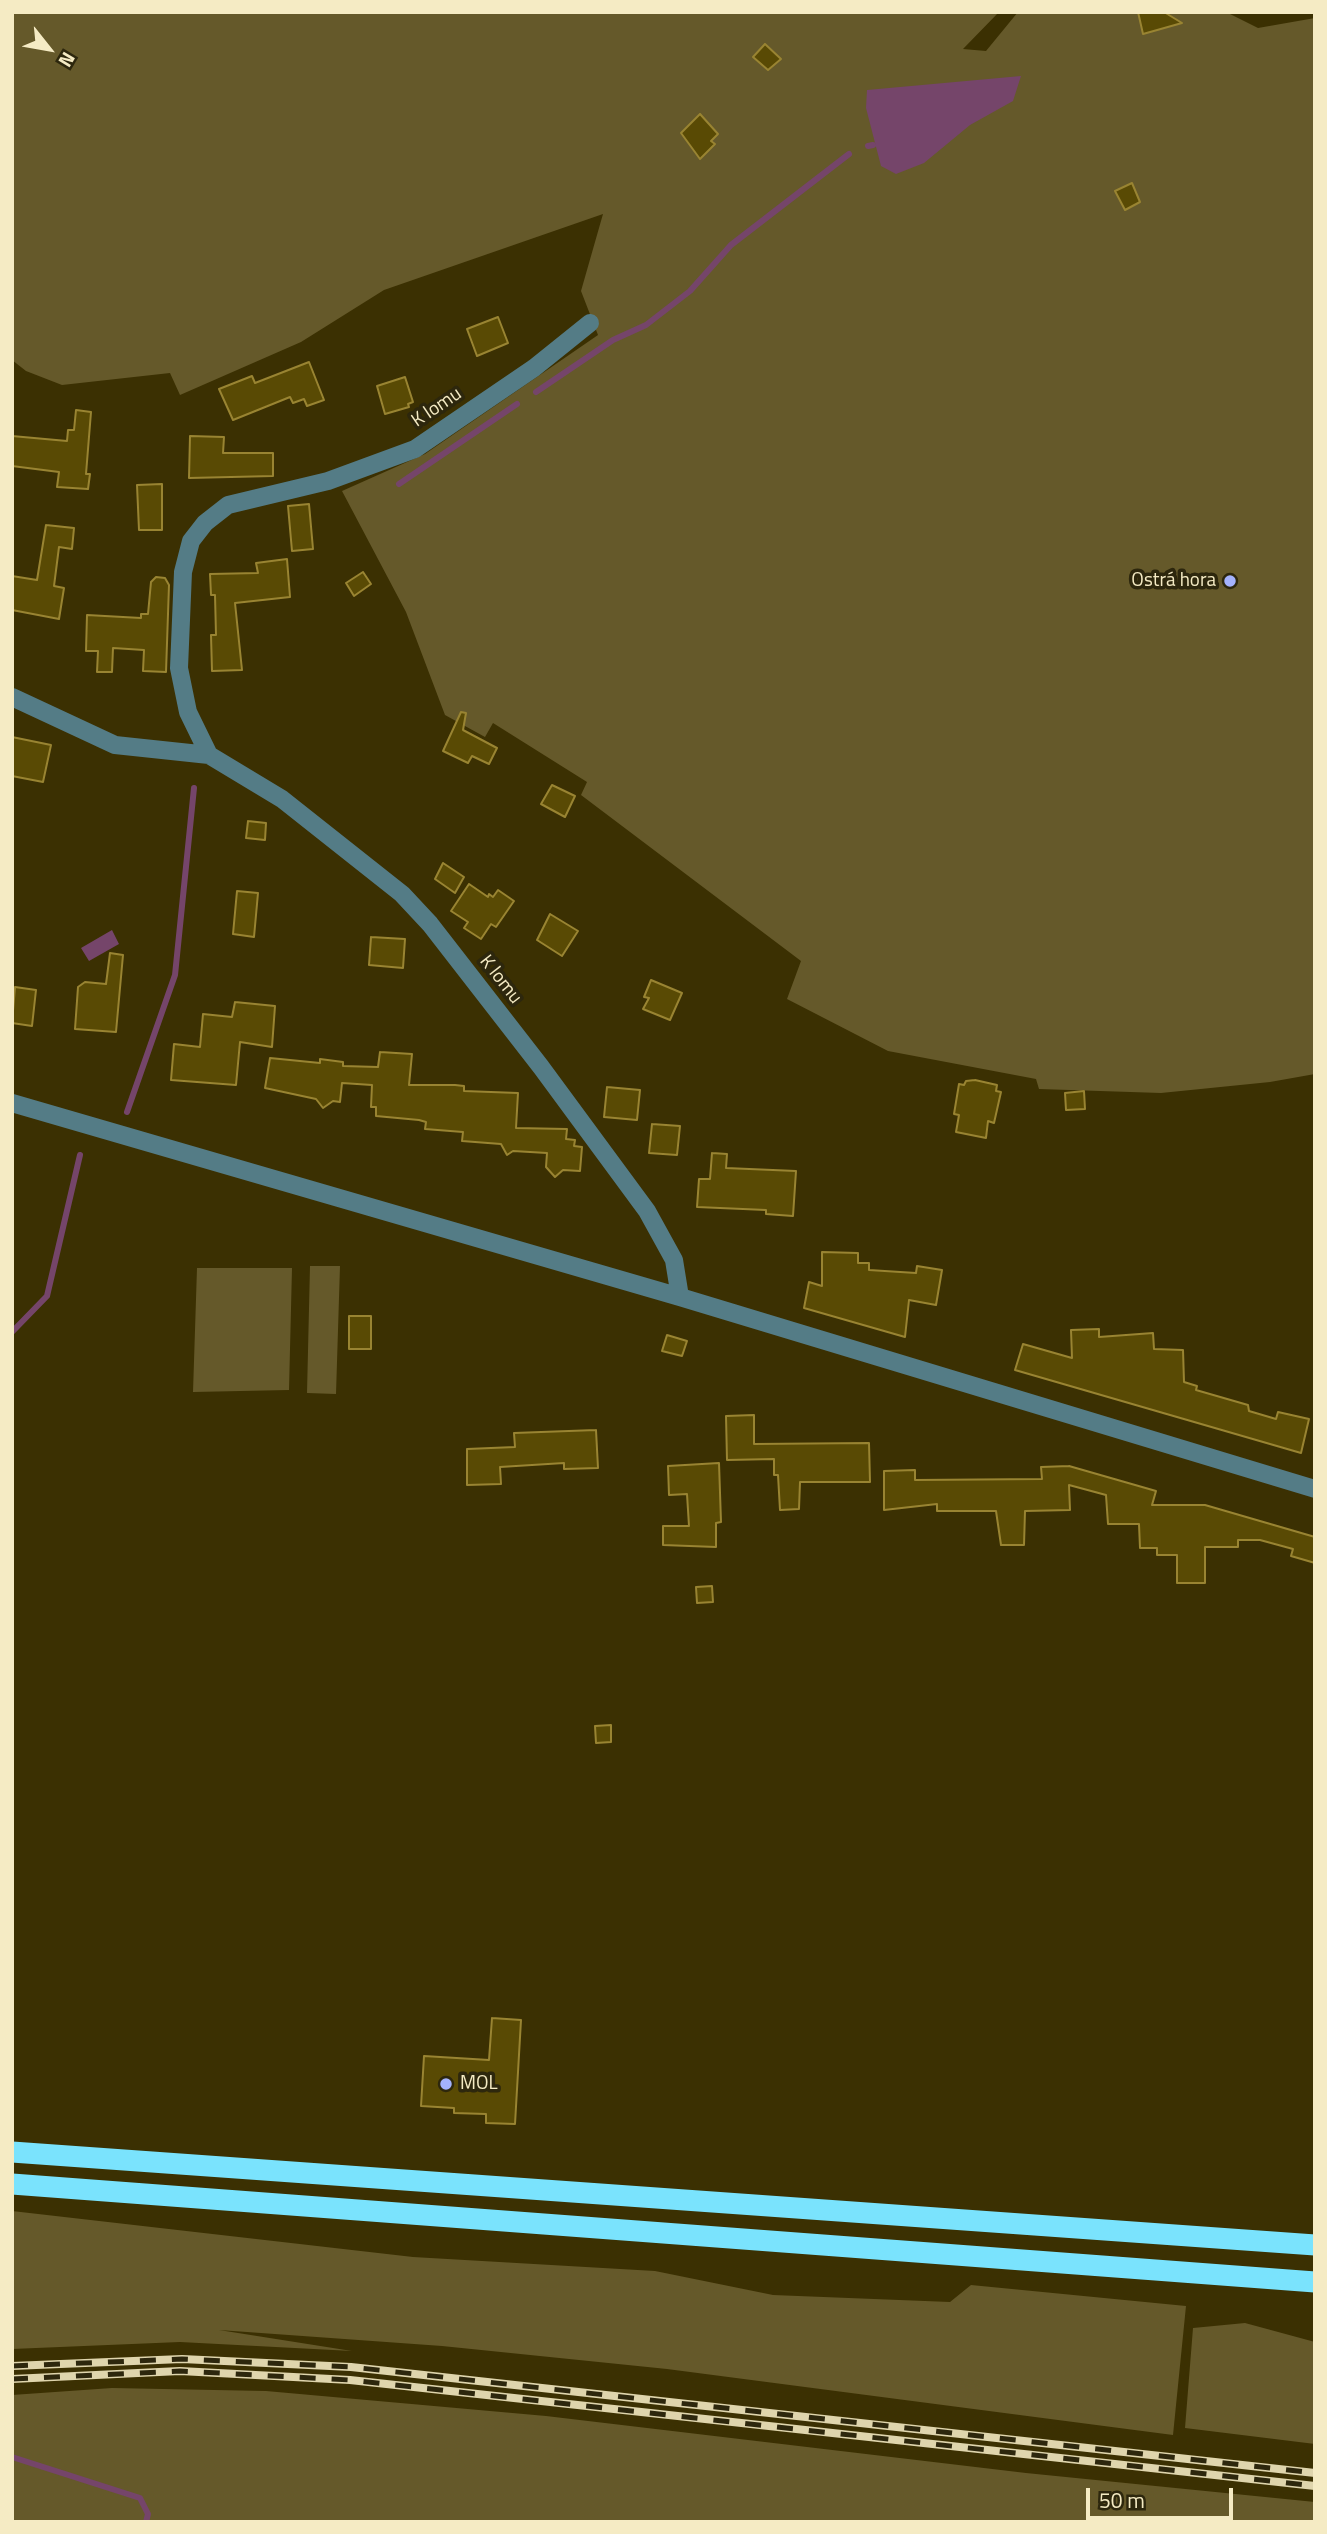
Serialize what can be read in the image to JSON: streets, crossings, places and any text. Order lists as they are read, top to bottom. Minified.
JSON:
{"streets":{"street":["K lomu"]},"places":["Ostrá hora","MOL"],"scale_bar":"50 m","north":"bottom right"}
